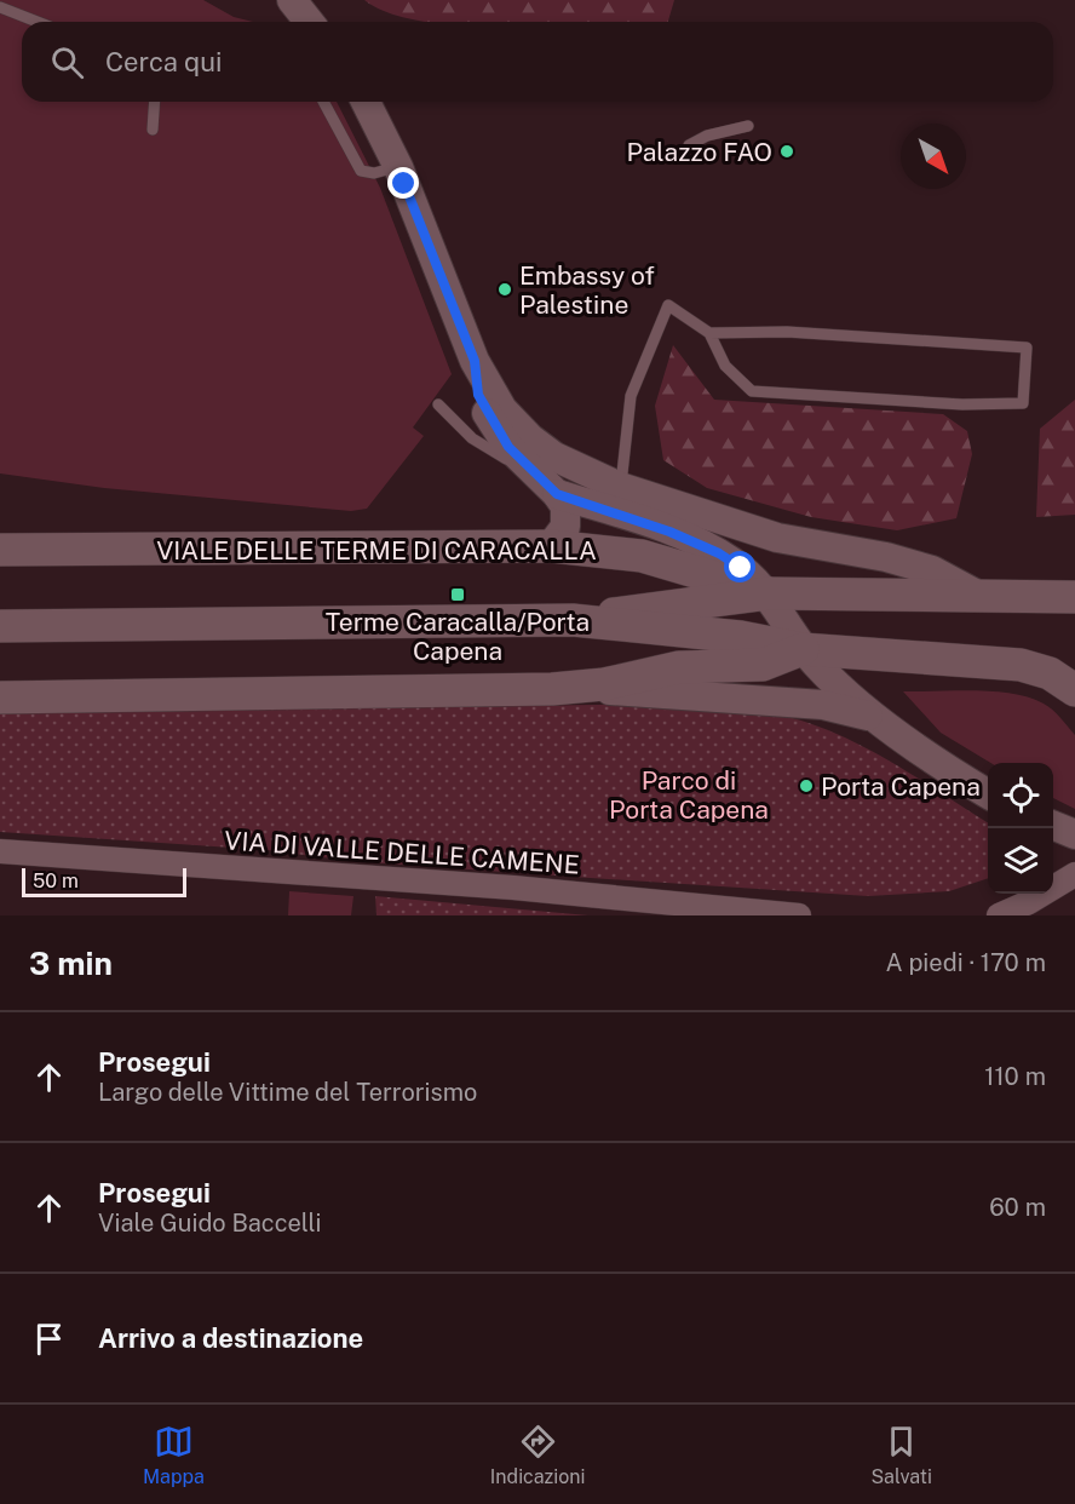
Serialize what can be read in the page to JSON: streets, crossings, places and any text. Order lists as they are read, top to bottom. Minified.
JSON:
{"streets":{"main road":["VIALE DELLE TERME DI CARACALLA"],"street":["VIA DI VALLE DELLE CAMENE"]},"parks":["Parco di Porta Capena"],"places":{"other":["Palazzo FAO","Embassy of Palestine","Porta Capena"],"transit":["Terme Caracalla/Porta Capena"]},"scale_bar":"50 m","north":"bottom right","page":{"search":"Cerca qui","scale":"50 m","heading":["3 min","A piedi · 170 m"],"list":[["Prosegui","Largo delle Vittime del Terrorismo","110 m"],["Prosegui","Viale Guido Baccelli","60 m"],"Arrivo a destinazione"],"nav":["Mappa","Indicazioni","Salvati"]}}
